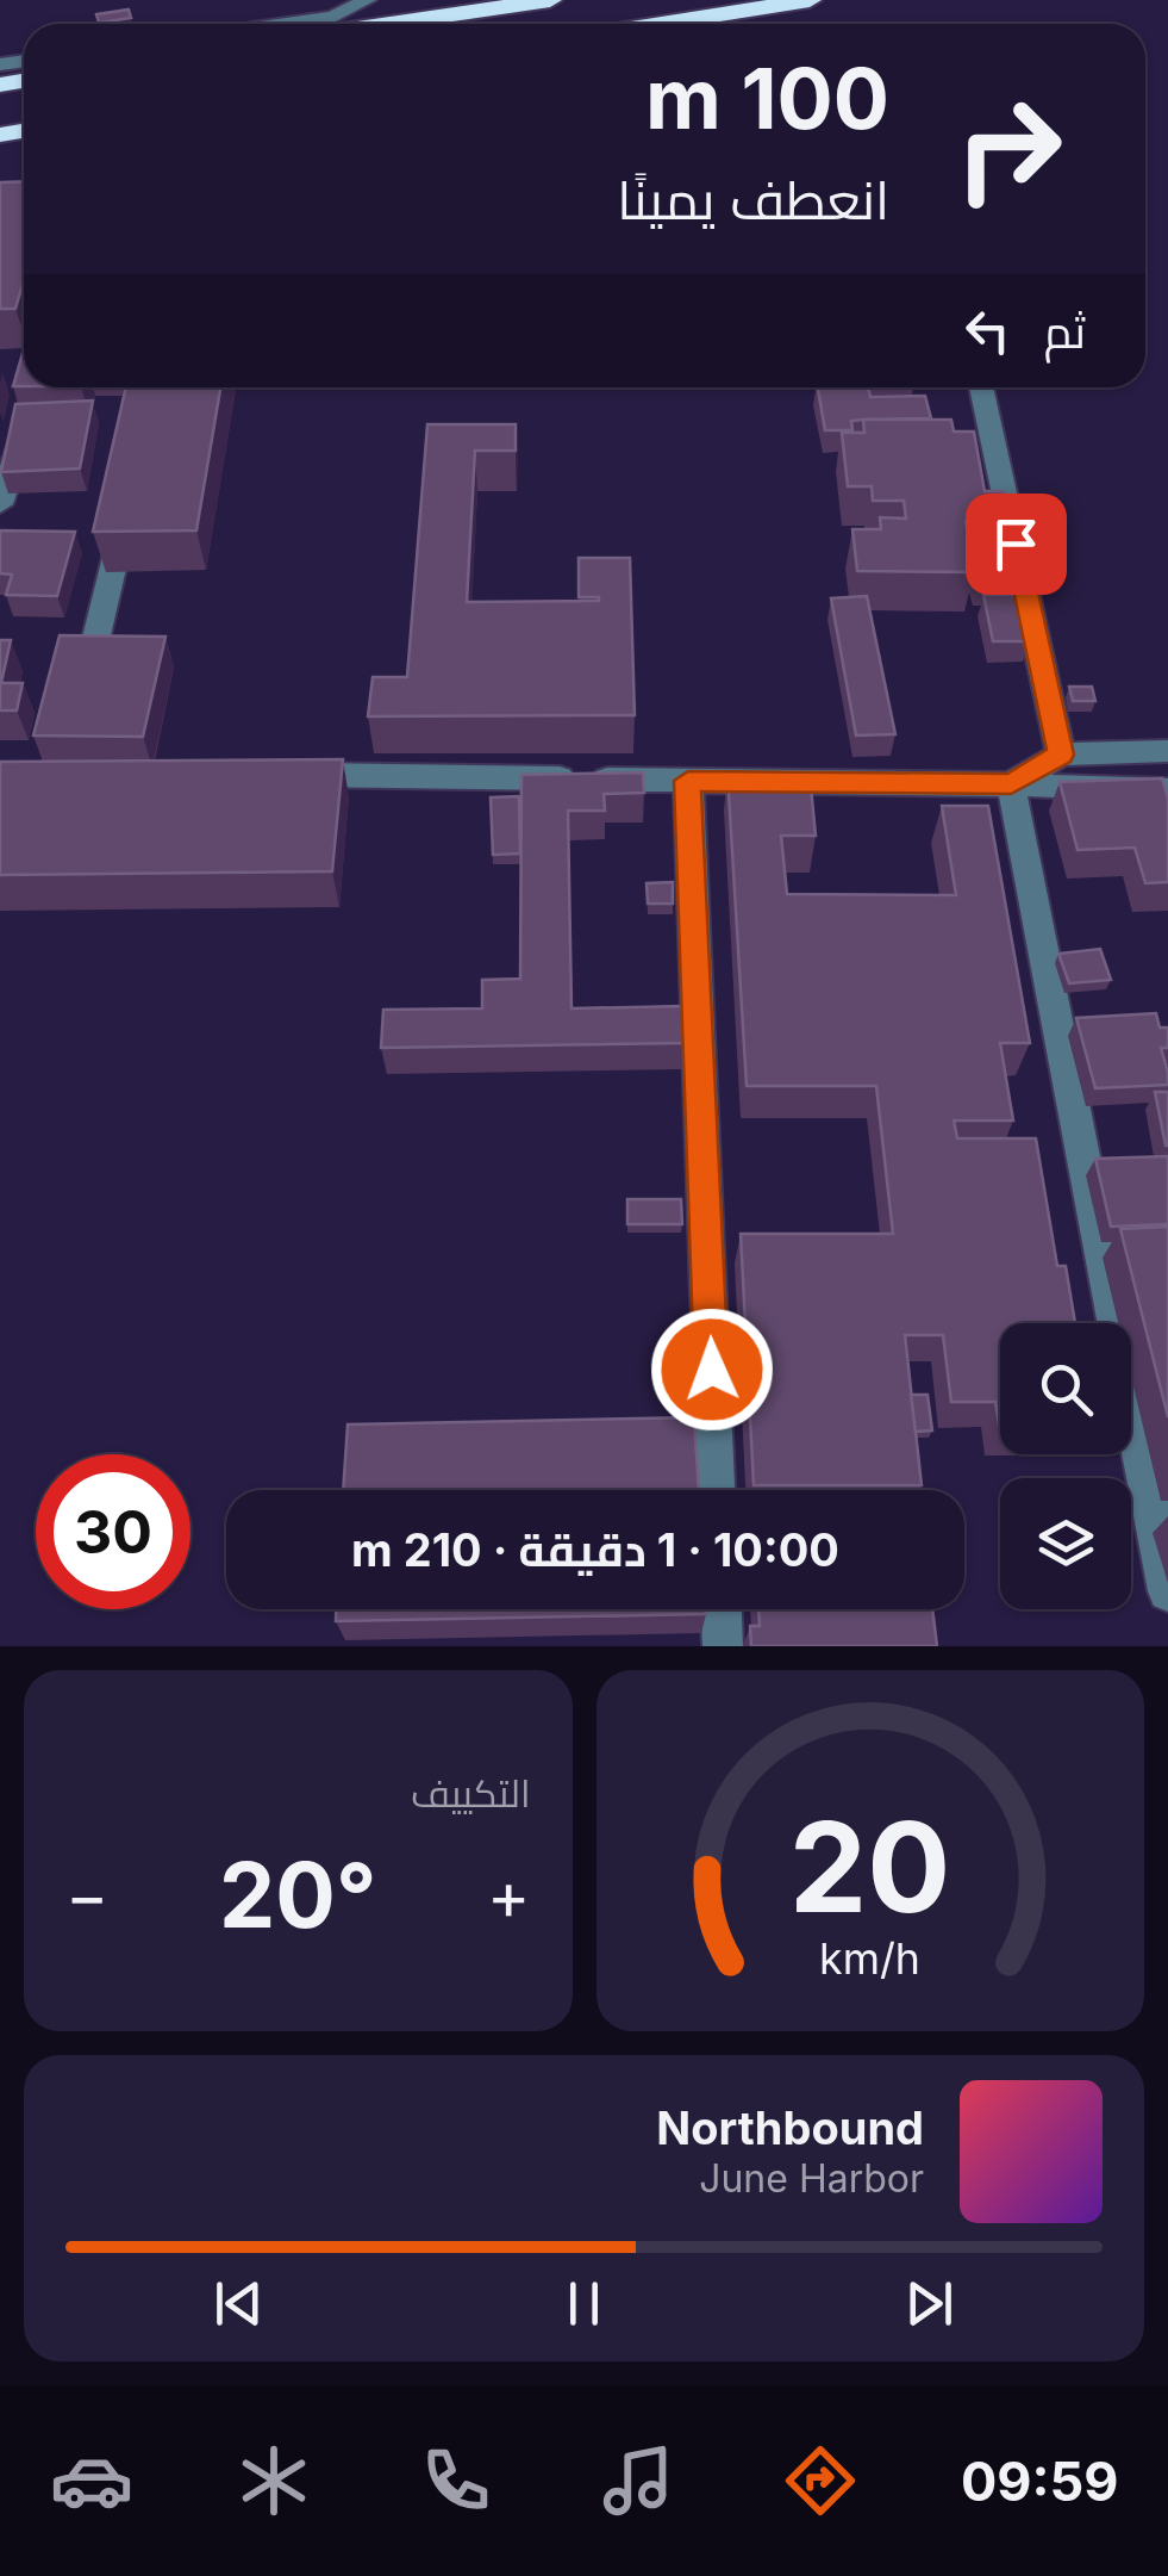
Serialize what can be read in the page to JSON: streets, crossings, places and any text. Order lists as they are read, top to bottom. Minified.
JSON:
{"page":{"turn":["100 m","انعطف يمينًا"],"then":"ثم","limit":"30","trip":"10:00 · 1 دقيقة · 210 m","tile":"التكييف","heat":["−","20°","+"],"song":["Northbound","June Harbor"],"tabs":"09:59","gauge":["20","km/h"]}}
